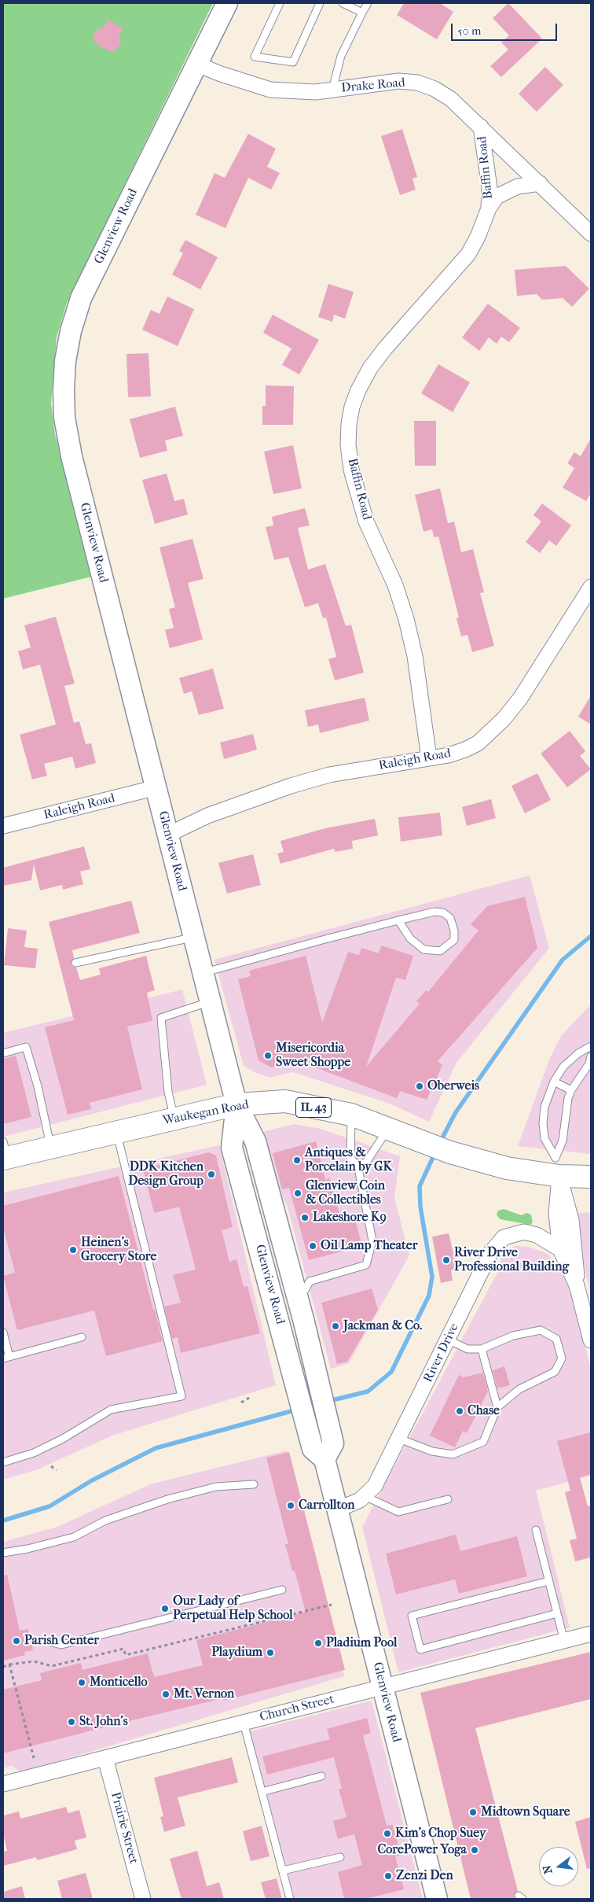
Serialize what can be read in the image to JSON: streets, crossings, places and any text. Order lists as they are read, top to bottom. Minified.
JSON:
{"streets":{"main road":["Glenview Road","IL 43","Waukegan Road"],"street":["Drake Road","Baffin Road","Raleigh Road","River Drive","Church Street","Prairie Street"]},"crossings":[["Drake Road","Baffin Road"],["Drake Road","Glenview Road"],["Baffin Road","Raleigh Road"],["Glenview Road","Raleigh Road"],["Glenview Road","Waukegan Road"],["Glenview Road","River Drive"],["Glenview Road","Church Street"],["Church Street","Prairie Street"]],"places":["Misericordia Sweet Shoppe","Oberweis","Antiques & Porcelain by GK","DDK Kitchen Design Group","Glenview Coin & Collectibles","Lakeshore K9","Oil Lamp Theater","Heinen's Grocery Store","River Drive Professional Building","Jackman & Co.","Chase","Carrollton","Our Lady of Perpetual Help School","Parish Center","Pladium Pool","Playdium","Monticello","Mt. Vernon","St. John's","Midtown Square","Kim's Chop Suey","CorePower Yoga","Zenzi Den"],"scale_bar":"50 m","north":"left"}
